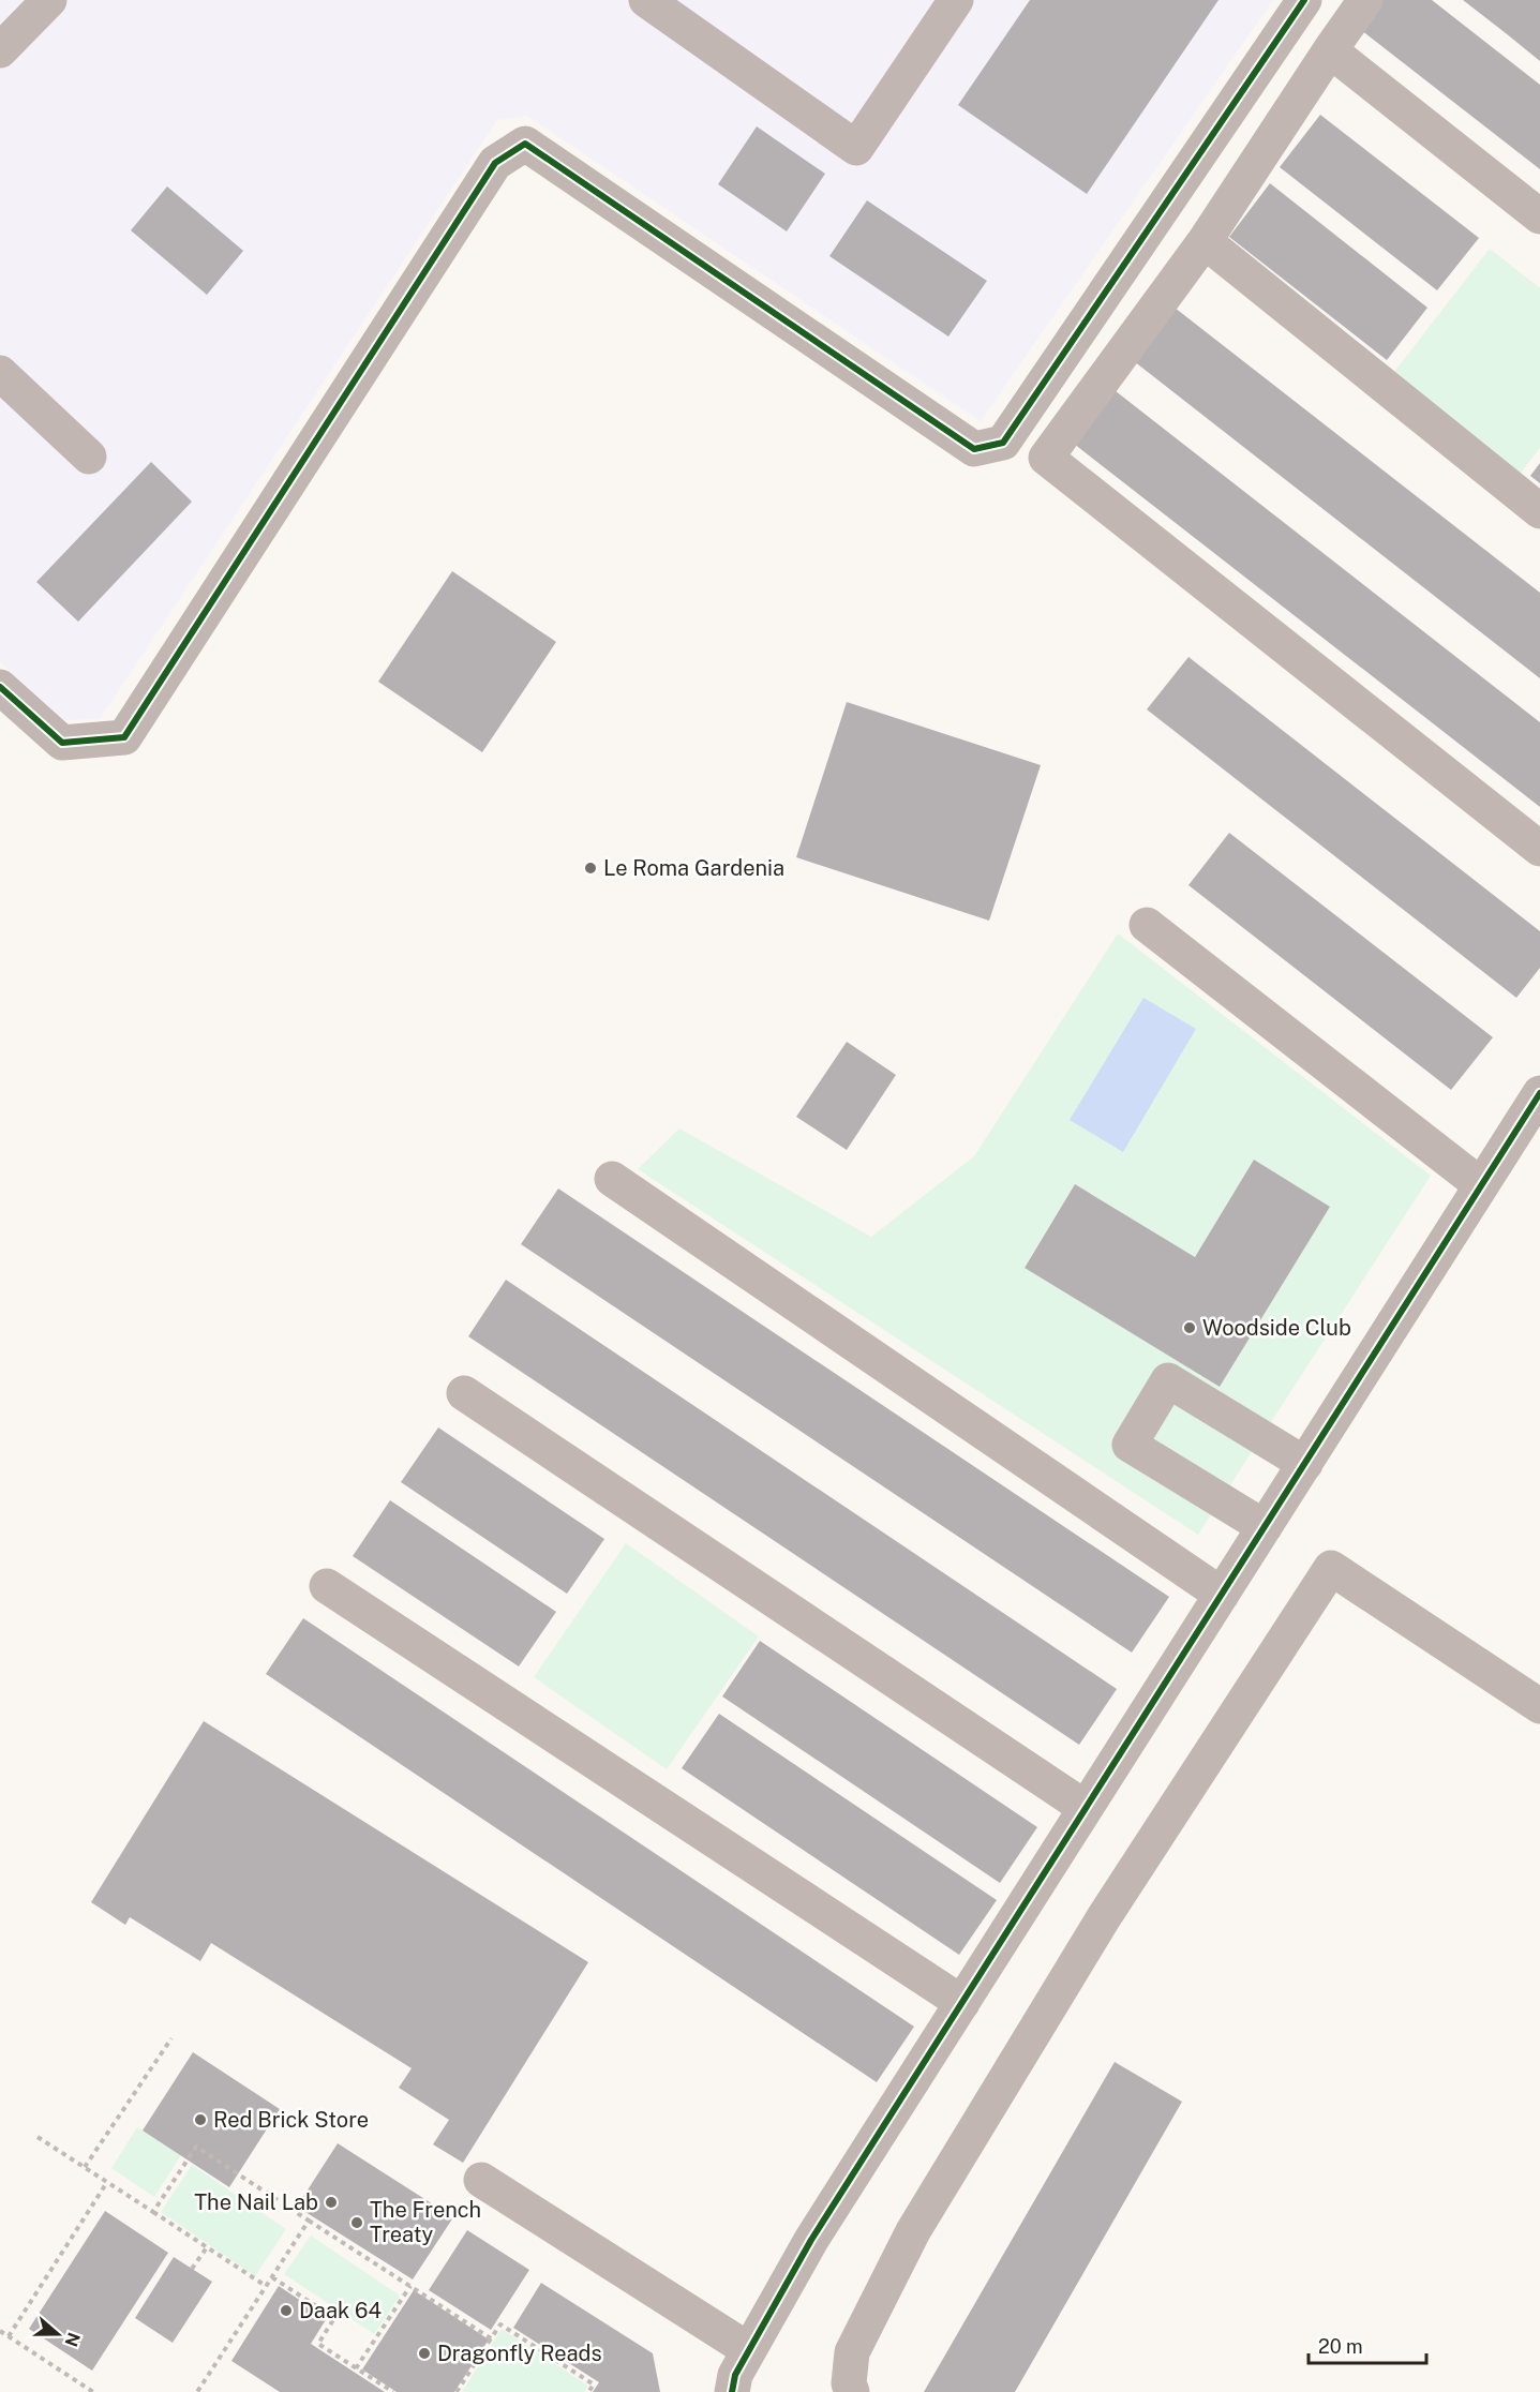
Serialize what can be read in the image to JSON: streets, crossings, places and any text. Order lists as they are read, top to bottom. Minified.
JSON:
{"places":["Le Roma Gardenia","Woodside Club","Red Brick Store","The Nail Lab","The French Treaty","Daak 64","Dragonfly Reads"],"scale_bar":"20 m","north":"right"}
